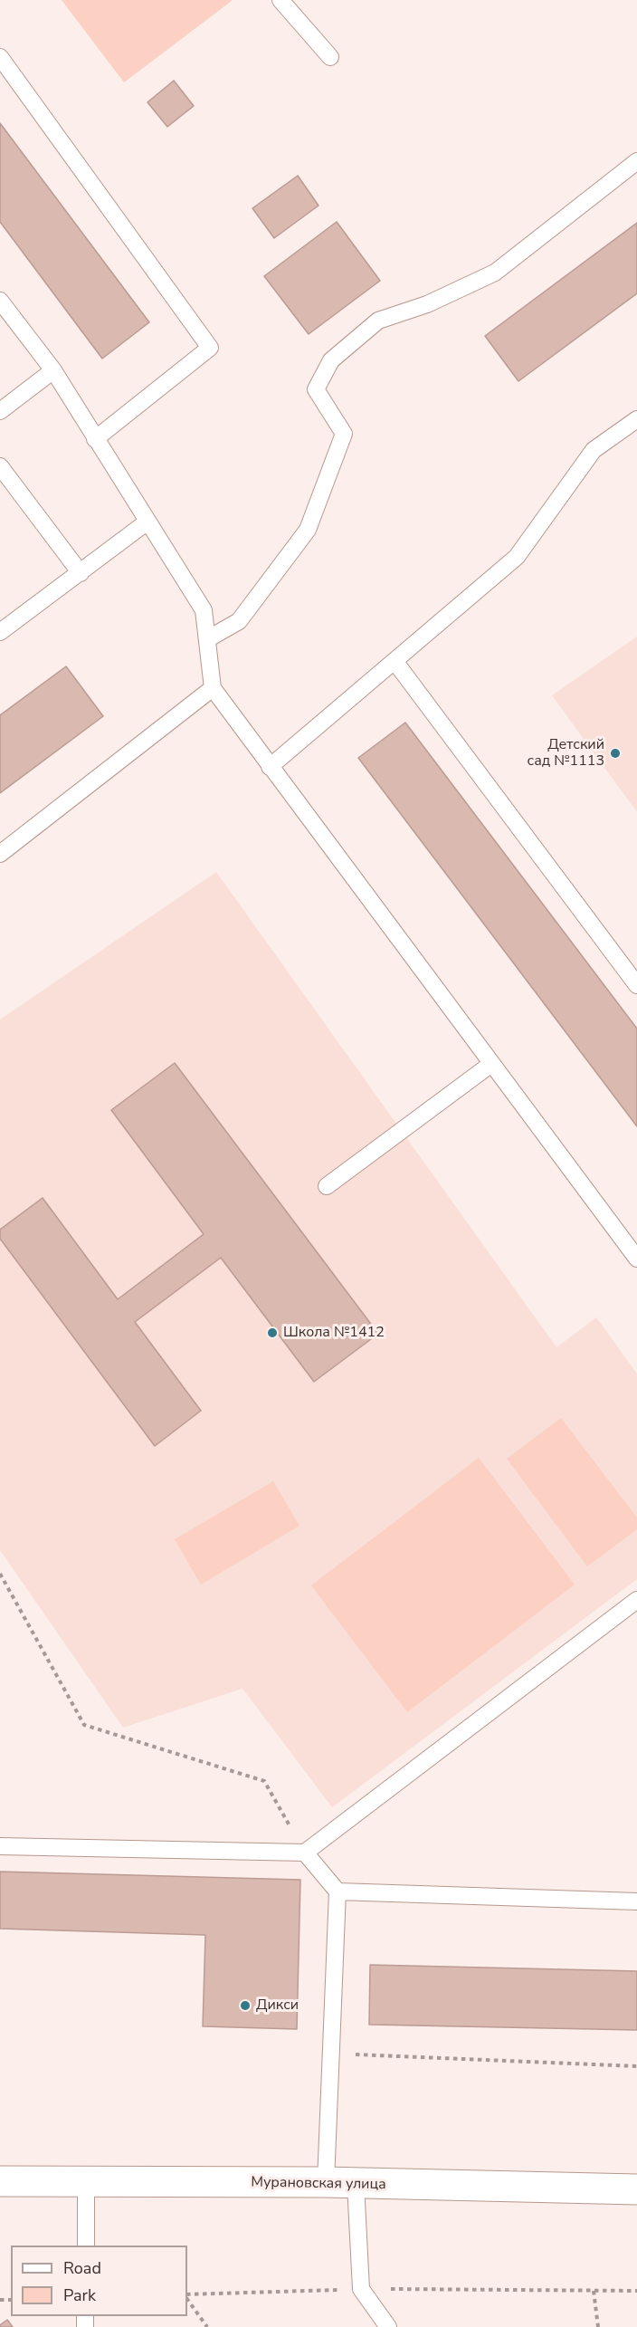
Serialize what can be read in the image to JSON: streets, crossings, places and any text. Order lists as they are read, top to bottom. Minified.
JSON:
{"streets":{"street":["Мурановская улица"]},"places":["Детский сад №1113","Школа №1412","Дикси"],"legend":["Road","Park"]}
